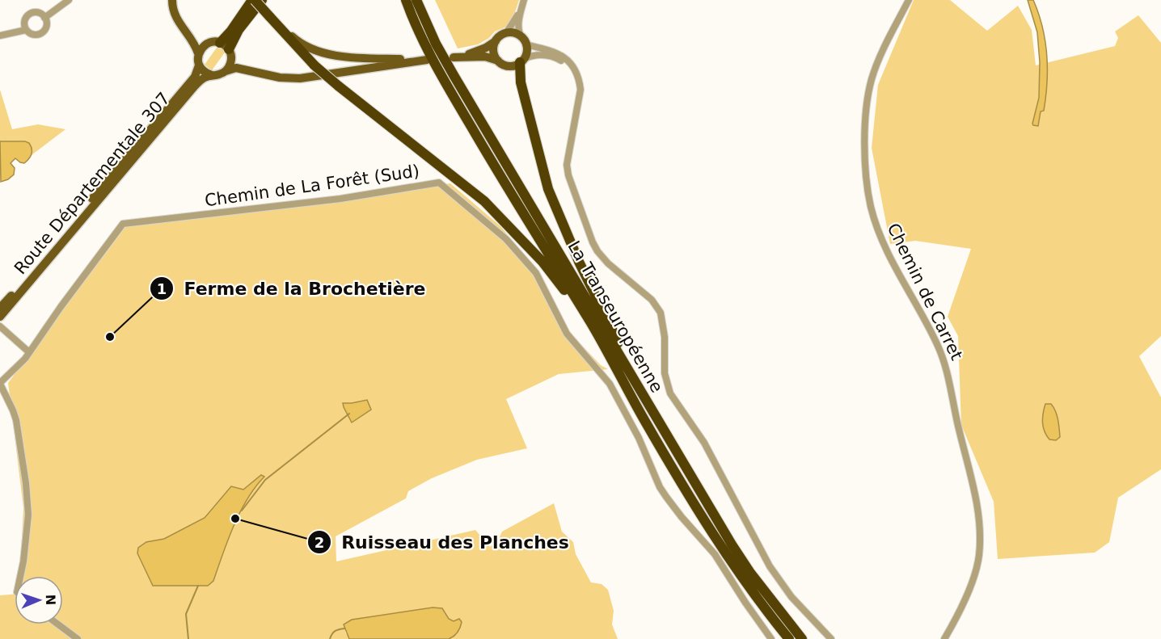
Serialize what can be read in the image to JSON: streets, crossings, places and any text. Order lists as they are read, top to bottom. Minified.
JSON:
{"streets":{"highway":["La Transeuropéenne"],"main road":["Route Départementale 307"],"street":["Chemin de La Forêt (Sud)","Chemin de Carret"]},"places":["Ferme de la Brochetière","Ruisseau des Planches"],"north":"right"}
